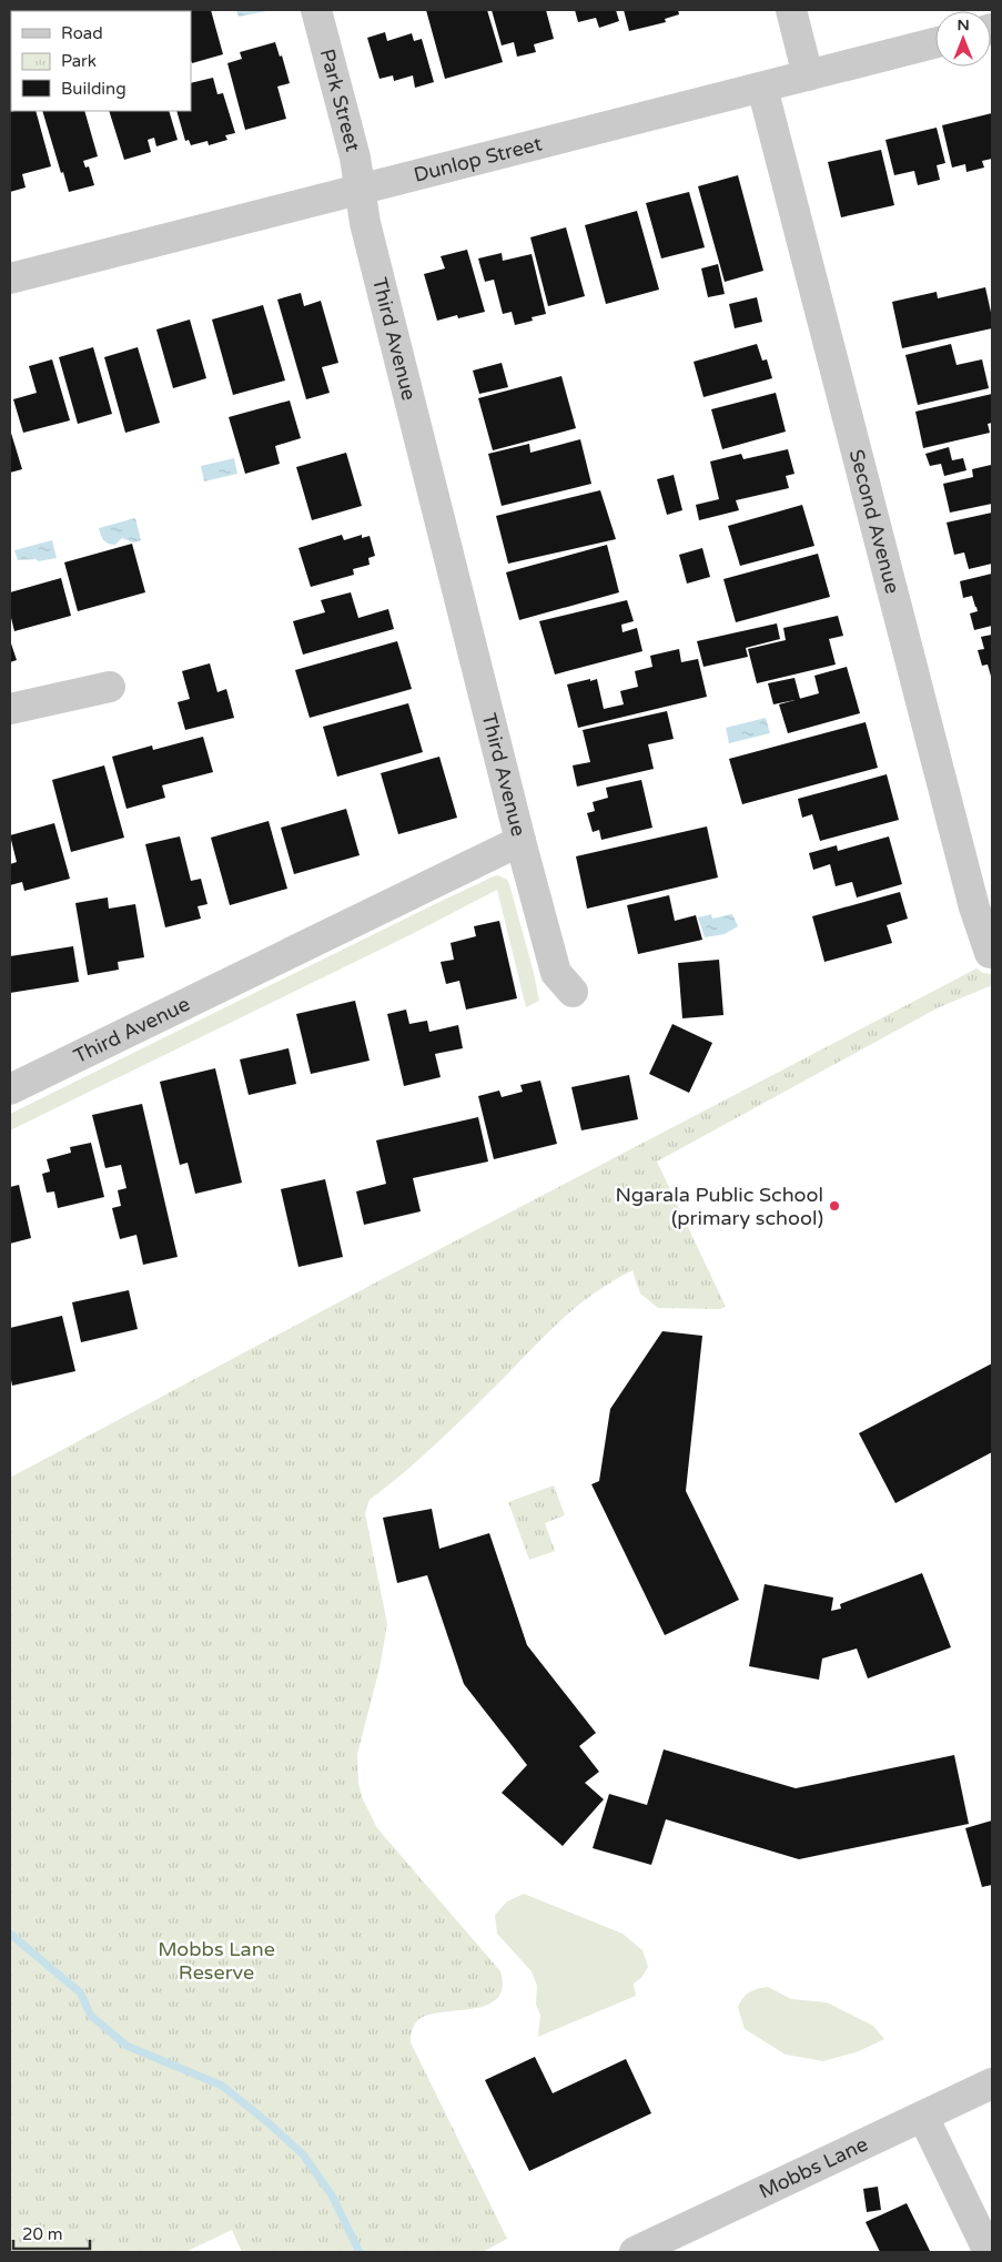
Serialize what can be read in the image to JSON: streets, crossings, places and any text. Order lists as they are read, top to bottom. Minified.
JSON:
{"streets":{"street":["Park Street","Dunlop Street","Third Avenue","Second Avenue","Mobbs Lane"]},"crossings":[["Park Street","Dunlop Street"],["Park Street","Third Avenue"],["Dunlop Street","Third Avenue"],["Dunlop Street","Second Avenue"]],"parks":["Mobbs Lane Reserve"],"places":["Ngarala Public School (primary school)"],"legend":["Road","Park","Building"],"scale_bar":"20 m","north":"top"}
